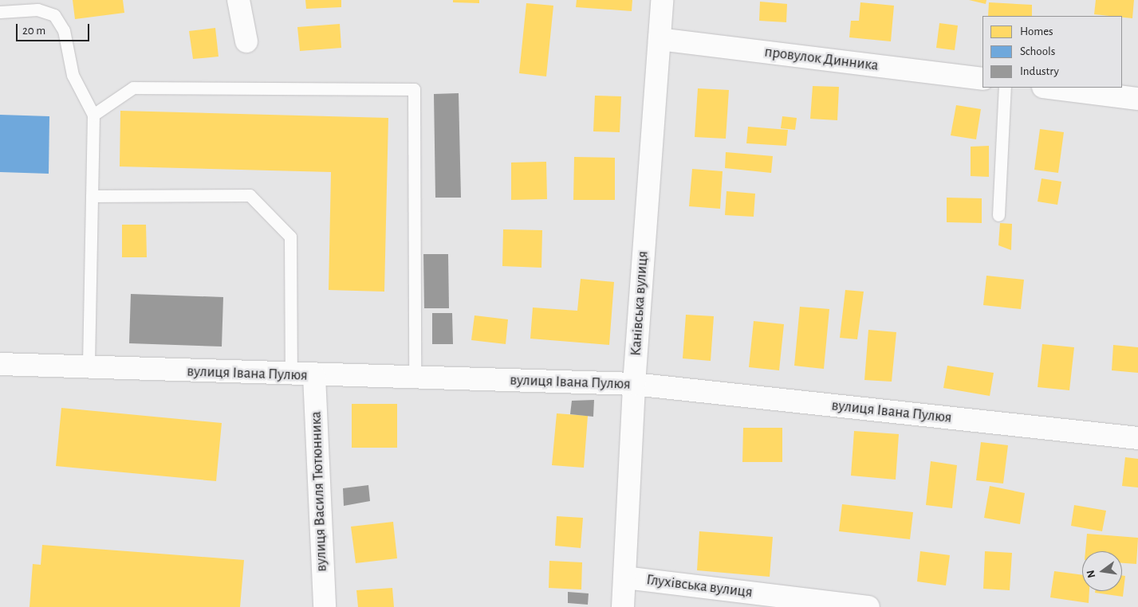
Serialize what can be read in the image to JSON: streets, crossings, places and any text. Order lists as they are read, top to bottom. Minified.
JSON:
{"streets":{"street":["провулок Динника","Канівська вулиця","вулиця Івана Пулюя","вулиця Василя Тютюнника","Глухівська вулиця"]},"crossings":[["провулок Динника","Канівська вулиця"],["Канівська вулиця","вулиця Івана Пулюя"],["Канівська вулиця","Глухівська вулиця"],["вулиця Івана Пулюя","вулиця Василя Тютюнника"]],"legend":["Homes","Schools","Industry"],"scale_bar":"20 m","north":"left"}
